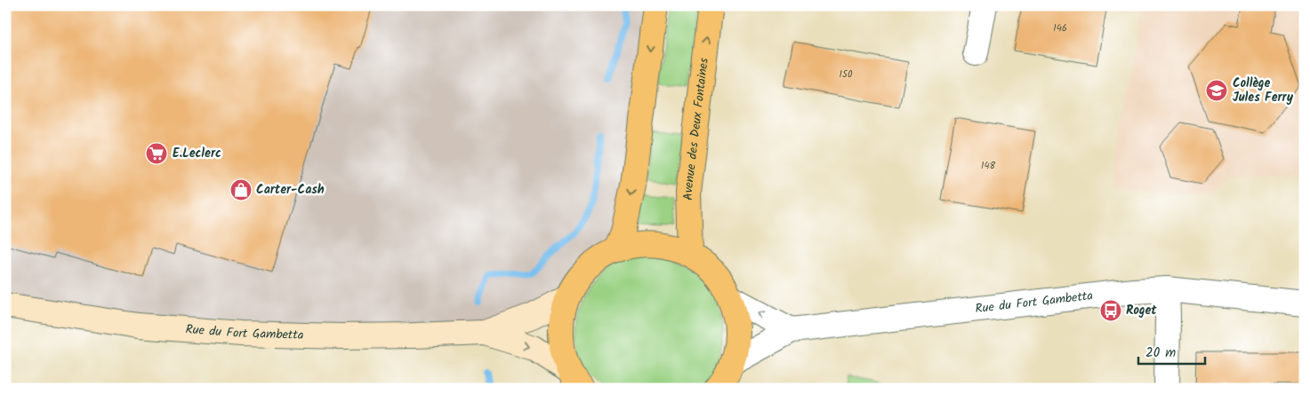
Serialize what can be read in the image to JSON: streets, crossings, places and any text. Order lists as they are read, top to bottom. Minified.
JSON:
{"streets":{"main road":["Avenue des Deux Fontaines","Rue du Fort Gambetta"]},"places":{"school or university":["Collège Jules Ferry"],"supermarket":["E.Leclerc"],"shop":["Carter-Cash"],"bus stop":["Roget"]},"house_numbers":["146","150","148"],"scale_bar":"20 m"}
